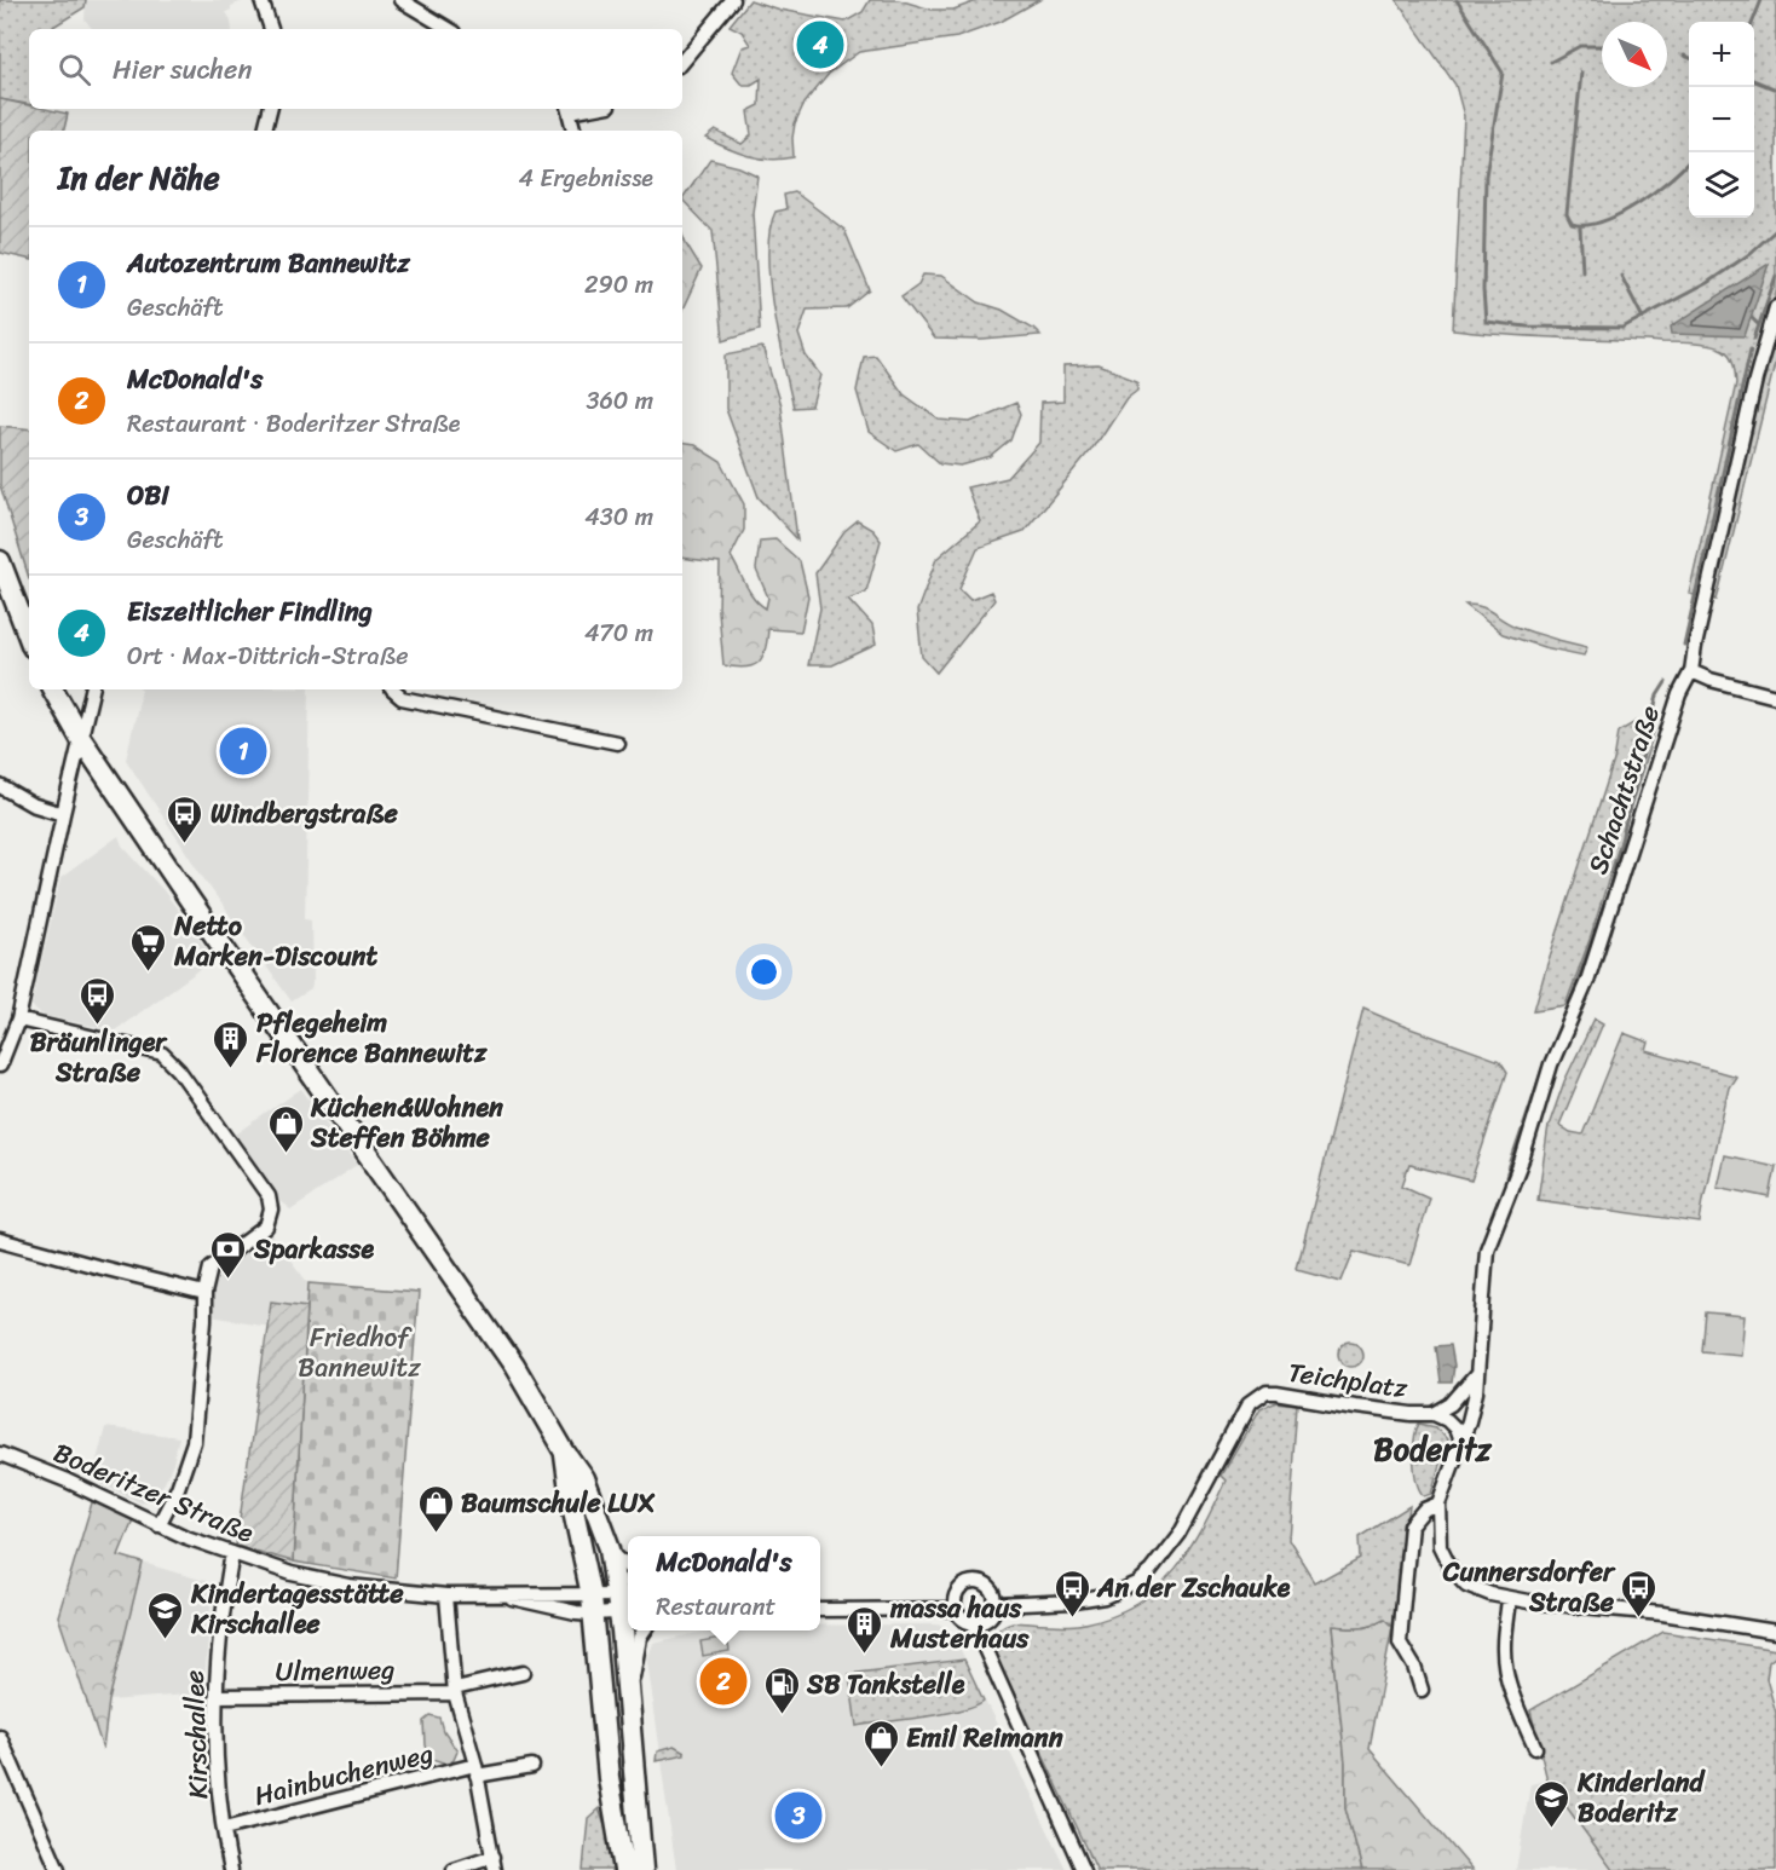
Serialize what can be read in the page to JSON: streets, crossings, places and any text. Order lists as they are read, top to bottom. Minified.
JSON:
{"streets":{"street":["Schachtstraße","Teichplatz","Boderitzer Straße","Ulmenweg","Kirschallee","Hainbuchenweg"]},"crossings":[["Schachtstraße","Teichplatz"],["Boderitzer Straße","Kirschallee"],["Ulmenweg","Kirschallee"],["Kirschallee","Hainbuchenweg"]],"districts":["Boderitz"],"parks":["Friedhof Bannewitz"],"places":{"bus stop":["Windbergstraße","Bräunlinger Straße","An der Zschauke","Cunnersdorfer Straße"],"supermarket":["Netto Marken-Discount"],"building":["Pflegeheim Florence Bannewitz","massa haus Musterhaus"],"shop":["Küchen&Wohnen Steffen Böhme","Baumschule LUX","Emil Reimann"],"bank":["Sparkasse"],"school or university":["Kindertagesstätte Kirschallee","Kinderland Boderitz"],"fuel station":["SB Tankstelle"]},"north":"bottom right","page":{"pins":["4","1","2","3"],"map_buttons":["+","−"],"search":"Hier suchen","heading":["In der Nähe","4 Ergebnisse"],"list":[{"mark":"1","name":"Autozentrum Bannewitz","note":"Geschäft","value":"290 m"},{"mark":"2","name":"McDonald's","note":"Restaurant · Boderitzer Straße","value":"360 m"},{"mark":"3","name":"OBI","note":"Geschäft","value":"430 m"},{"mark":"4","name":"Eiszeitlicher Findling","note":"Ort · Max-Dittrich-Straße","value":"470 m"}],"popup":["McDonald's","Restaurant"]}}
